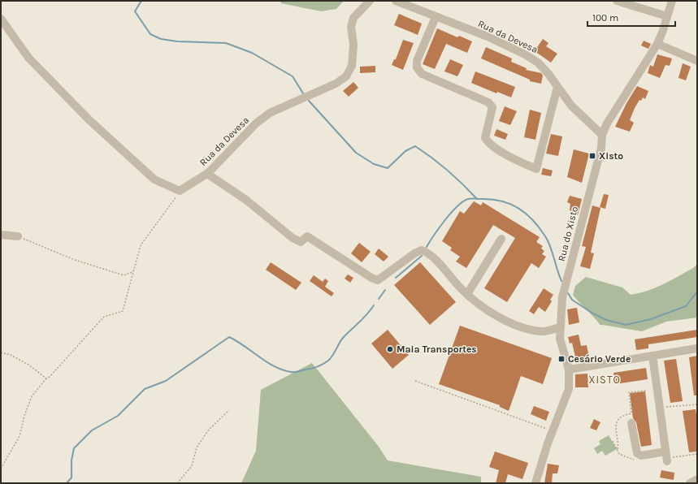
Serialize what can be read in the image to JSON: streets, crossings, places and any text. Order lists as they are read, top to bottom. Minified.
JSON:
{"streets":{"street":["Rua da Devesa","Rua do Xisto"]},"crossings":[["Rua da Devesa","Rua do Xisto"]],"districts":["XISTO"],"places":{"transit":["Xisto","Cesário Verde"],"other":["Maia Transportes"]},"scale_bar":"100 m"}
